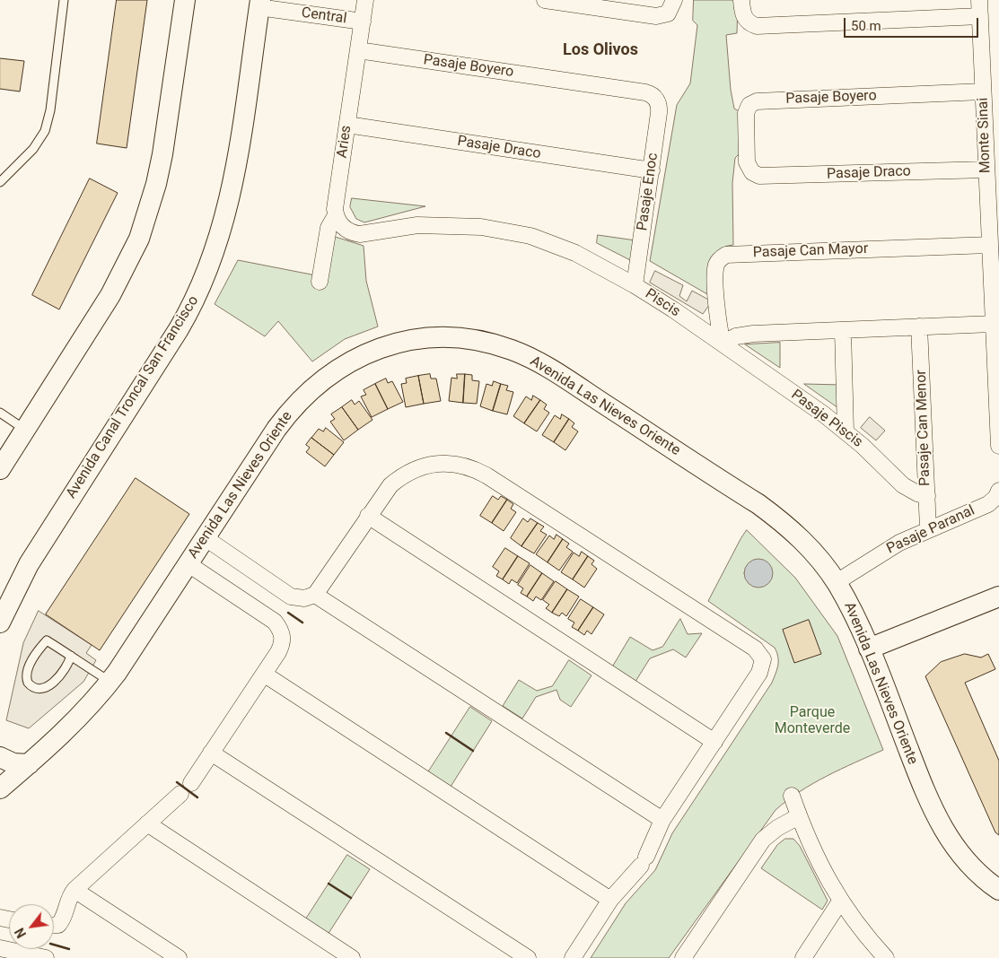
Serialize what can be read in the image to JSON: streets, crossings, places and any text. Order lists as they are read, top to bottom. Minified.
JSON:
{"streets":{"street":["Central","Pasaje Boyero","Monte Sinai","Aries","Pasaje Draco","Pasaje Enoc","Pasaje Can Mayor","Piscis","Avenida Canal Troncal San Francisco","Avenida Las Nieves Oriente","Pasaje Piscis","Pasaje Can Menor","Pasaje Paranal"]},"crossings":[["Central","Aries"],["Central","Avenida Canal Troncal San Francisco"],["Pasaje Boyero","Monte Sinai"],["Pasaje Boyero","Aries"],["Pasaje Boyero","Pasaje Draco"],["Pasaje Boyero","Pasaje Enoc"],["Monte Sinai","Pasaje Draco"],["Monte Sinai","Pasaje Can Mayor"],["Aries","Pasaje Draco"],["Aries","Piscis"],["Pasaje Draco","Pasaje Enoc"],["Pasaje Enoc","Piscis"],["Pasaje Can Mayor","Piscis"],["Pasaje Can Mayor","Pasaje Piscis"],["Piscis","Pasaje Piscis"],["Avenida Las Nieves Oriente","Pasaje Paranal"],["Pasaje Piscis","Pasaje Can Menor"],["Pasaje Can Menor","Pasaje Paranal"]],"districts":["Los Olivos"],"parks":["Parque Monteverde"],"scale_bar":"50 m","north":"bottom left"}
